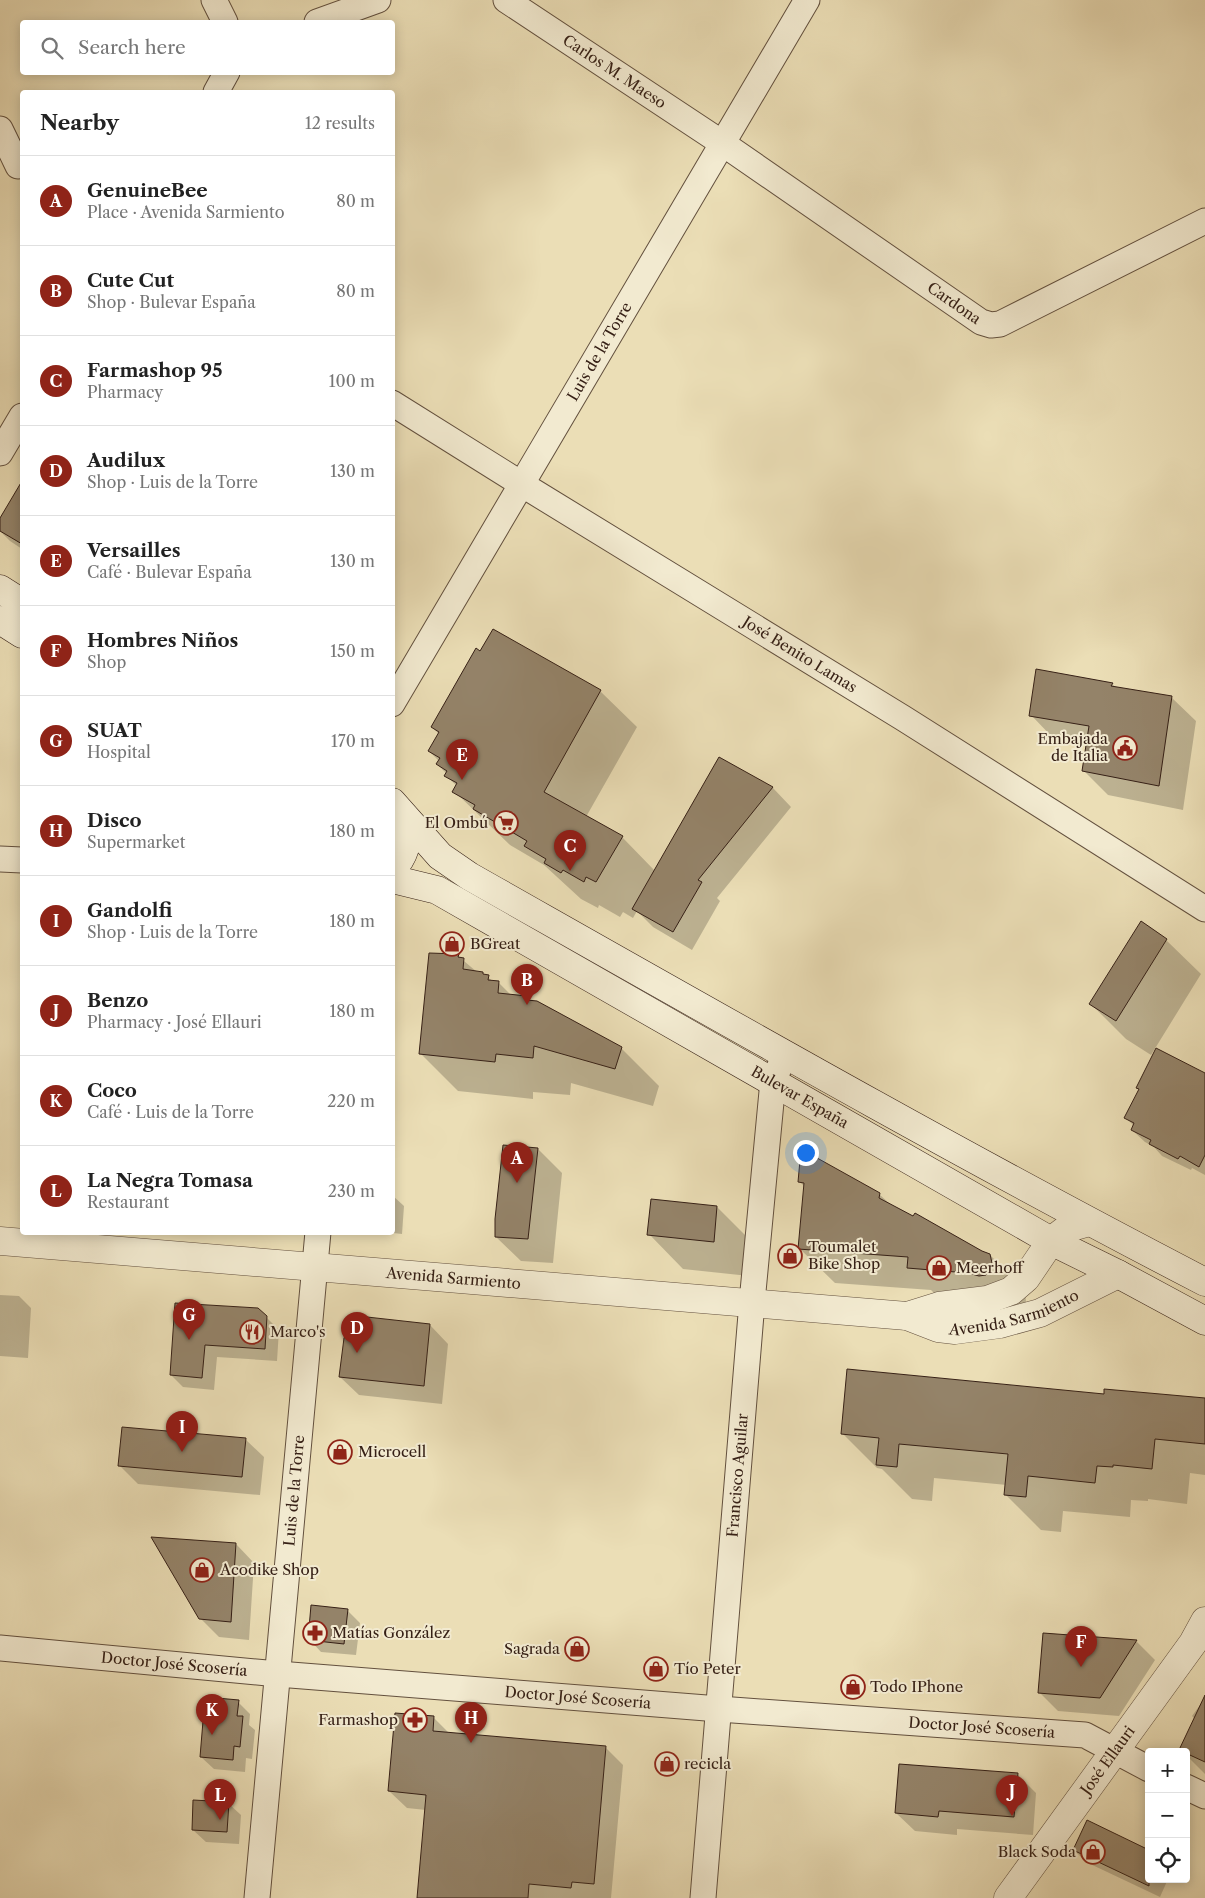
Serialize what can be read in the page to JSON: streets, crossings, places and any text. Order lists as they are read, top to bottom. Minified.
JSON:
{"streets":{"main road":["Bulevar España","Avenida Sarmiento","José Ellauri"],"street":["Carlos M. Maeso","Cardona","Luis de la Torre","José Benito Lamas","Francisco Aguilar","Doctor José Scosería"]},"crossings":[["Carlos M. Maeso","Cardona"],["Carlos M. Maeso","Luis de la Torre"],["Cardona","Luis de la Torre"],["Luis de la Torre","José Benito Lamas"],["Luis de la Torre","Avenida Sarmiento"],["Luis de la Torre","Doctor José Scosería"],["Bulevar España","Avenida Sarmiento"],["Bulevar España","Francisco Aguilar"],["Avenida Sarmiento","Francisco Aguilar"],["Francisco Aguilar","Doctor José Scosería"],["Doctor José Scosería","José Ellauri"]],"places":{"public building":["Embajada de Italia"],"supermarket":["El Ombú"],"shop":["BGreat","Toumalet Bike Shop","Meerhoff","Microcell","Acodike Shop","Sagrada","Tío Peter","Todo IPhone","recicla","Black Soda"],"restaurant":["Marco's"],"pharmacy":["Matías González","Farmashop"]},"page":{"search":"Search here","heading":["Nearby","12 results"],"list":[{"mark":"A","name":"GenuineBee","note":"Place · Avenida Sarmiento","value":"80 m"},{"mark":"B","name":"Cute Cut","note":"Shop · Bulevar España","value":"80 m"},{"mark":"C","name":"Farmashop 95","note":"Pharmacy","value":"100 m"},{"mark":"D","name":"Audilux","note":"Shop · Luis de la Torre","value":"130 m"},{"mark":"E","name":"Versailles","note":"Café · Bulevar España","value":"130 m"},{"mark":"F","name":"Hombres Niños","note":"Shop","value":"150 m"},{"mark":"G","name":"SUAT","note":"Hospital","value":"170 m"},{"mark":"H","name":"Disco","note":"Supermarket","value":"180 m"},{"mark":"I","name":"Gandolfi","note":"Shop · Luis de la Torre","value":"180 m"},{"mark":"J","name":"Benzo","note":"Pharmacy · José Ellauri","value":"180 m"},{"mark":"K","name":"Coco","note":"Café · Luis de la Torre","value":"220 m"},{"mark":"L","name":"La Negra Tomasa","note":"Restaurant","value":"230 m"}],"pins":["E","C","B","A","G","D","I","F","K","H","J","L"],"map_buttons":["+","−"]}}
